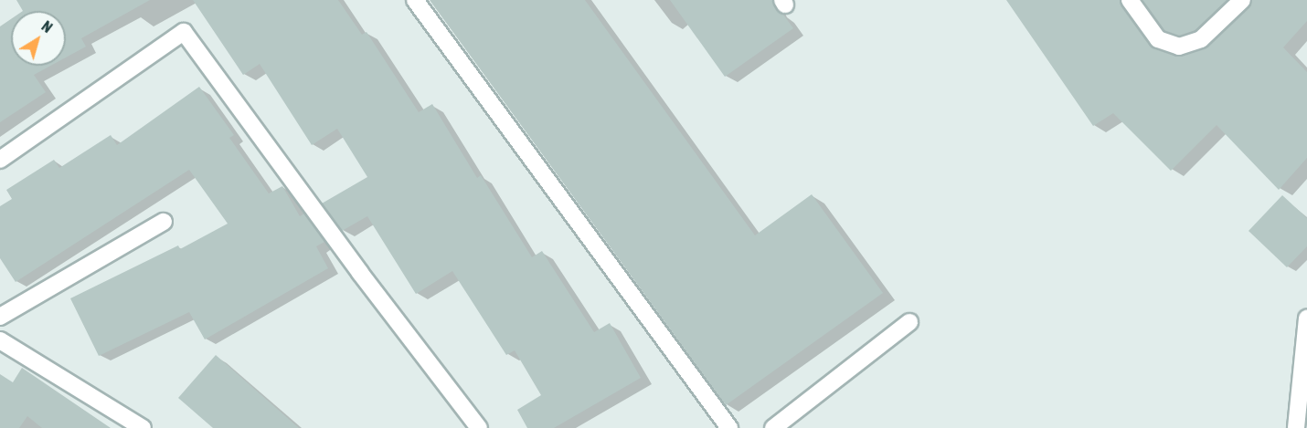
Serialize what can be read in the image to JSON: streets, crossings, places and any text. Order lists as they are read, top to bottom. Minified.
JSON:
{"north":"top right"}
